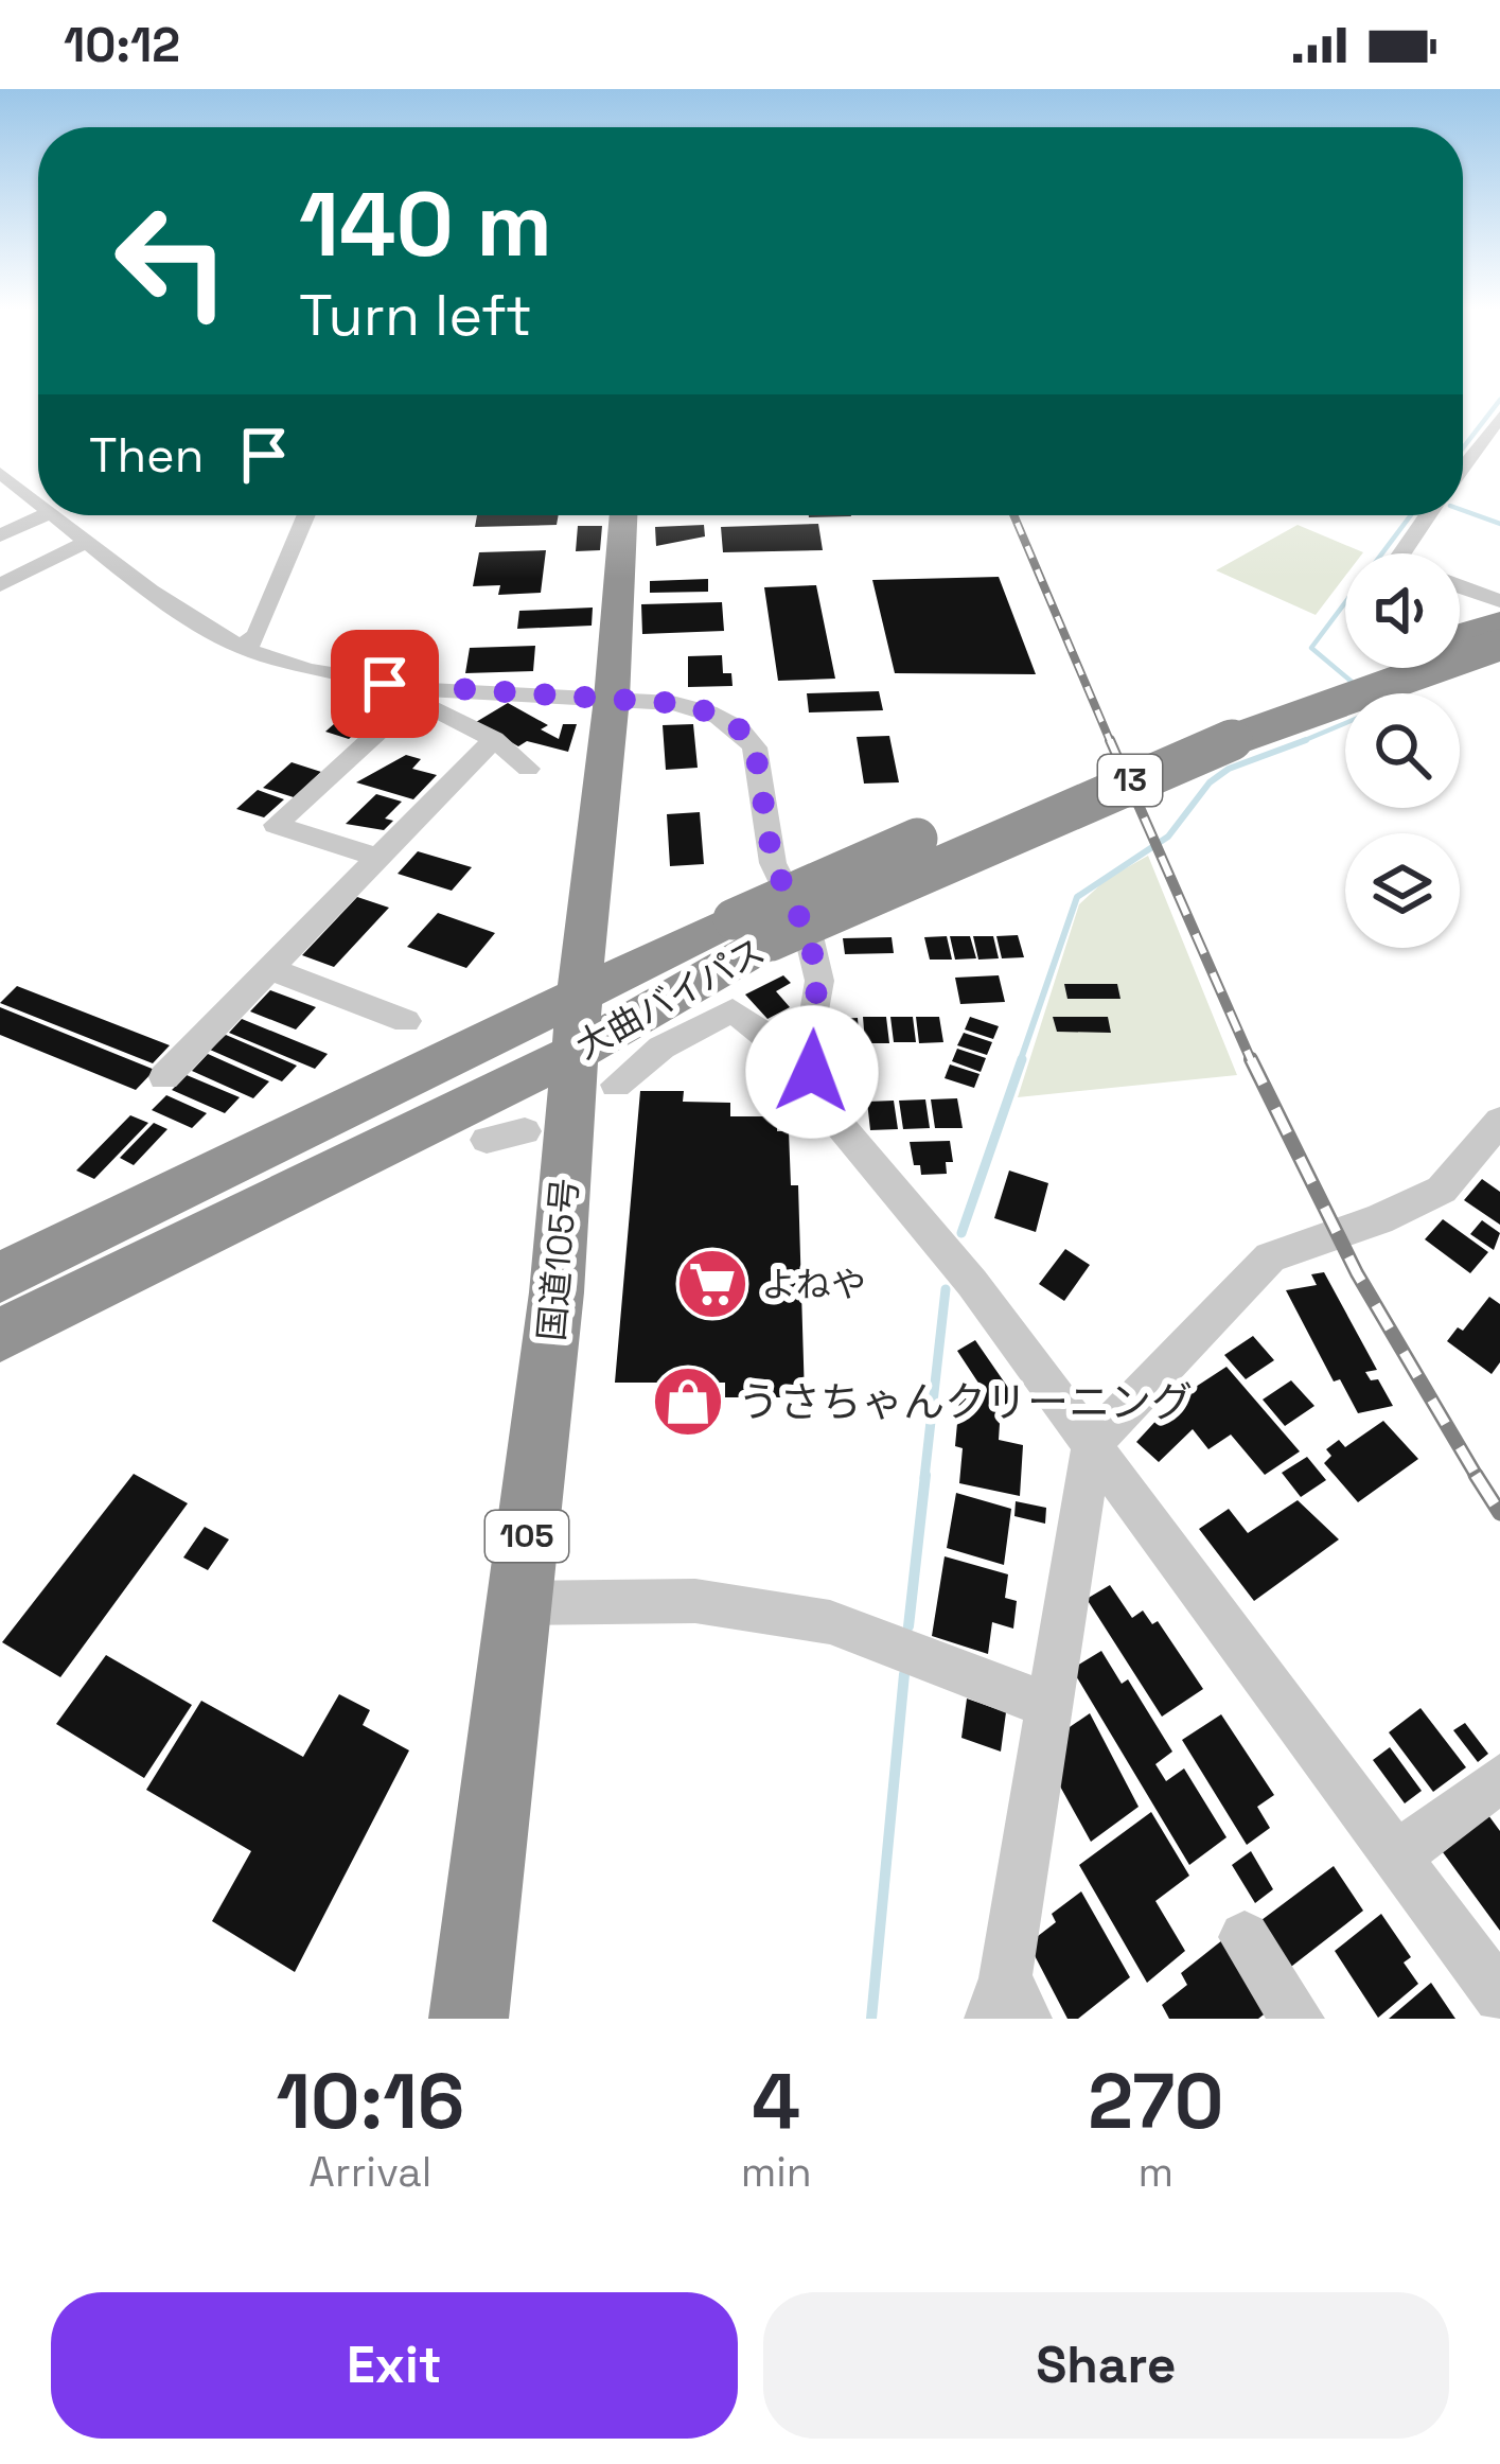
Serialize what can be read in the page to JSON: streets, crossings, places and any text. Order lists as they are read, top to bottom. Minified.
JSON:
{"streets":{"highway":["13","大曲バイパス","国道105号","105"]},"crossings":[["大曲バイパス","国道105号"]],"places":{"supermarket":["よねや"],"shop":["うさちゃんクリーニング"]},"page":{"status":"10:12","turn":["140 m","Turn left"],"then":"Then","eta":["10:16","Arrival","4","min","270","m"],"buttons":["Exit","Share"]}}
